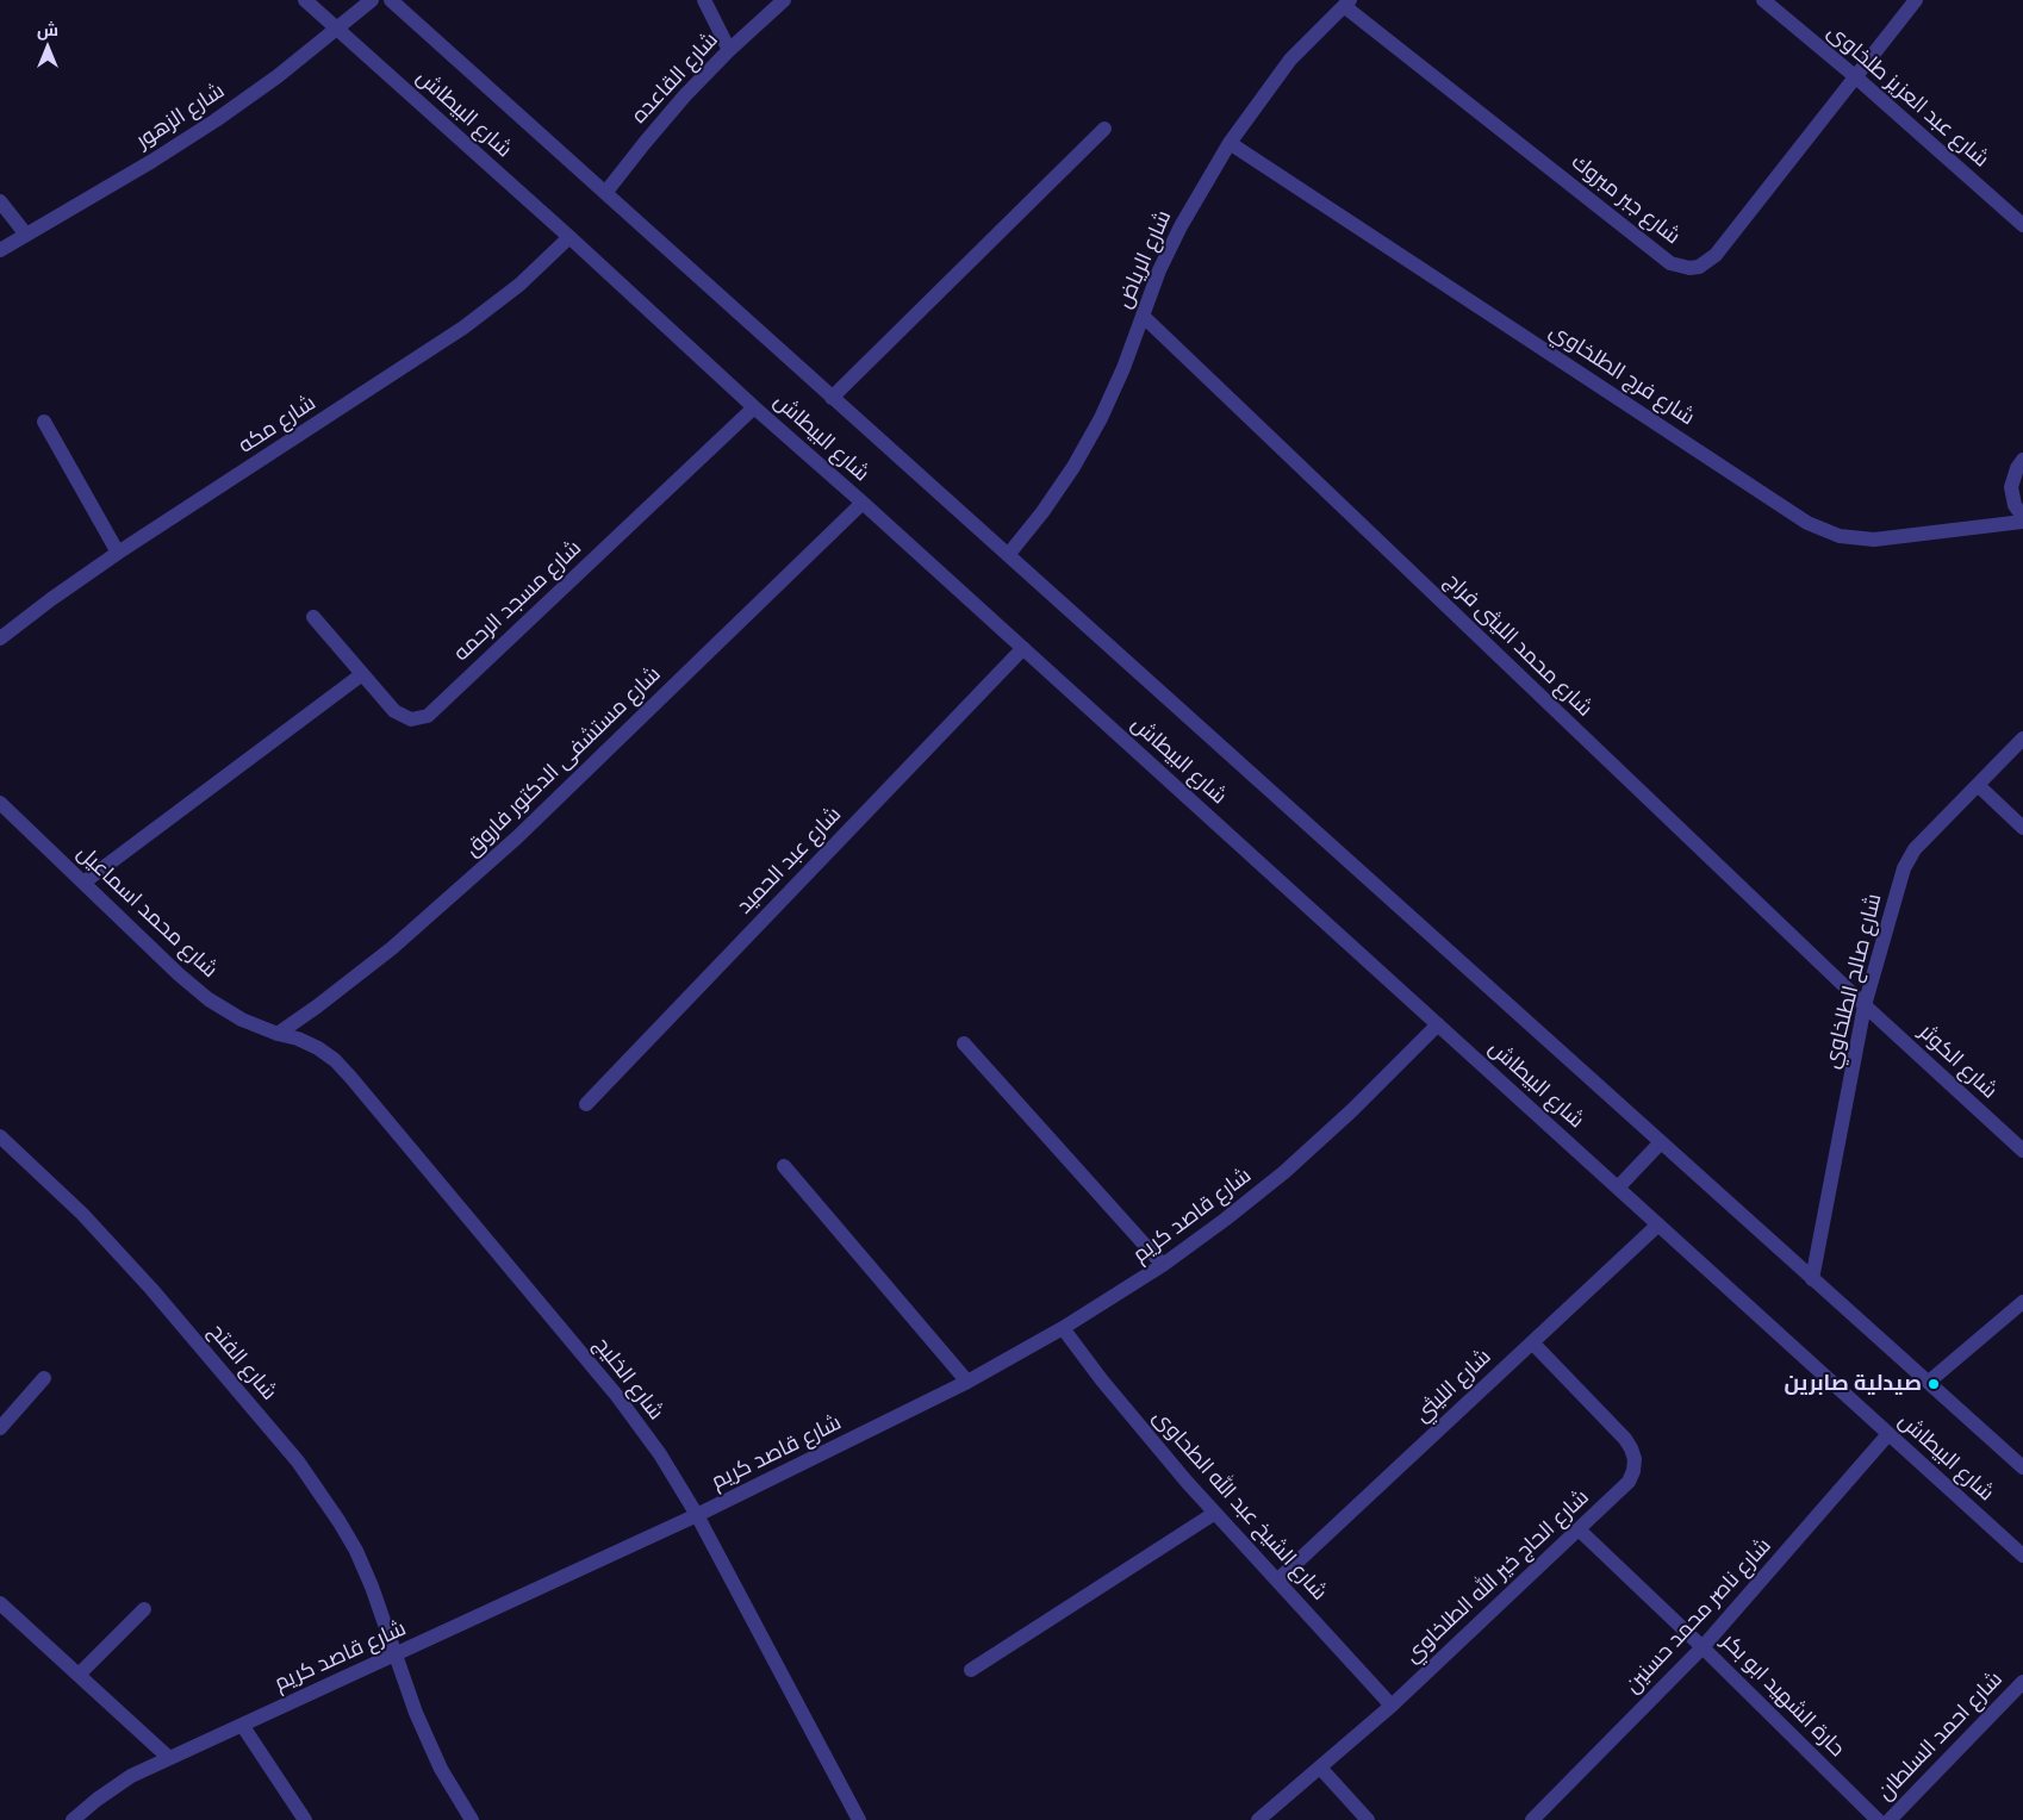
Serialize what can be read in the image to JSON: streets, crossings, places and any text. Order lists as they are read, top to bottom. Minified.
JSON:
{"streets":{"street":["شارع القاعده","شارع عبد العزيز طلخاوى","شارع البيطاش","شارع الزهور","شارع جبر مبروك","شارع الرياض","شارع فرج الطلخاوي","شارع مكه","شارع مسجد الرحمه","شارع محمد الليثى فراج","شارع مستشفى الدكتور فاروق","شارع عبد الحميد","شارع محمد اسماعيل","شارع صالح الطلخاوي","شارع الكوثر","شارع قاصد كريم","شارع الفتح","شارع الخليج","شارع الليثي","شارع الشيخ عبد الله الطحاوى","شارع الحاج خير الله الطلخاوي","شارع ناصر محمد حسنين","حارة الشهيد ابو بكر","شارع احمد السلطان"]},"crossings":[["شارع القاعده","شارع البيطاش"],["شارع عبد العزيز طلخاوى","شارع جبر مبروك"],["شارع البيطاش","شارع الزهور"],["شارع البيطاش","شارع الرياض"],["شارع البيطاش","شارع مكه"],["شارع البيطاش","شارع مسجد الرحمه"],["شارع البيطاش","شارع مستشفى الدكتور فاروق"],["شارع البيطاش","شارع عبد الحميد"],["شارع البيطاش","شارع صالح الطلخاوي"],["شارع البيطاش","شارع قاصد كريم"],["شارع البيطاش","شارع الليثي"],["شارع البيطاش","شارع ناصر محمد حسنين"],["شارع جبر مبروك","شارع الرياض"],["شارع الرياض","شارع فرج الطلخاوي"],["شارع الرياض","شارع محمد الليثى فراج"],["شارع محمد الليثى فراج","شارع صالح الطلخاوي"],["شارع محمد الليثى فراج","شارع الكوثر"],["شارع مستشفى الدكتور فاروق","شارع محمد اسماعيل"],["شارع مستشفى الدكتور فاروق","شارع الخليج"],["شارع محمد اسماعيل","شارع الخليج"],["شارع صالح الطلخاوي","شارع الكوثر"],["شارع قاصد كريم","شارع الفتح"],["شارع قاصد كريم","شارع الخليج"],["شارع قاصد كريم","شارع الشيخ عبد الله الطحاوى"],["شارع الليثي","شارع الشيخ عبد الله الطحاوى"],["شارع الليثي","شارع الحاج خير الله الطلخاوي"],["شارع الشيخ عبد الله الطحاوى","شارع الحاج خير الله الطلخاوي"],["شارع الحاج خير الله الطلخاوي","حارة الشهيد ابو بكر"],["شارع ناصر محمد حسنين","حارة الشهيد ابو بكر"]],"places":["صيدلية صابرين"],"north":"top"}
